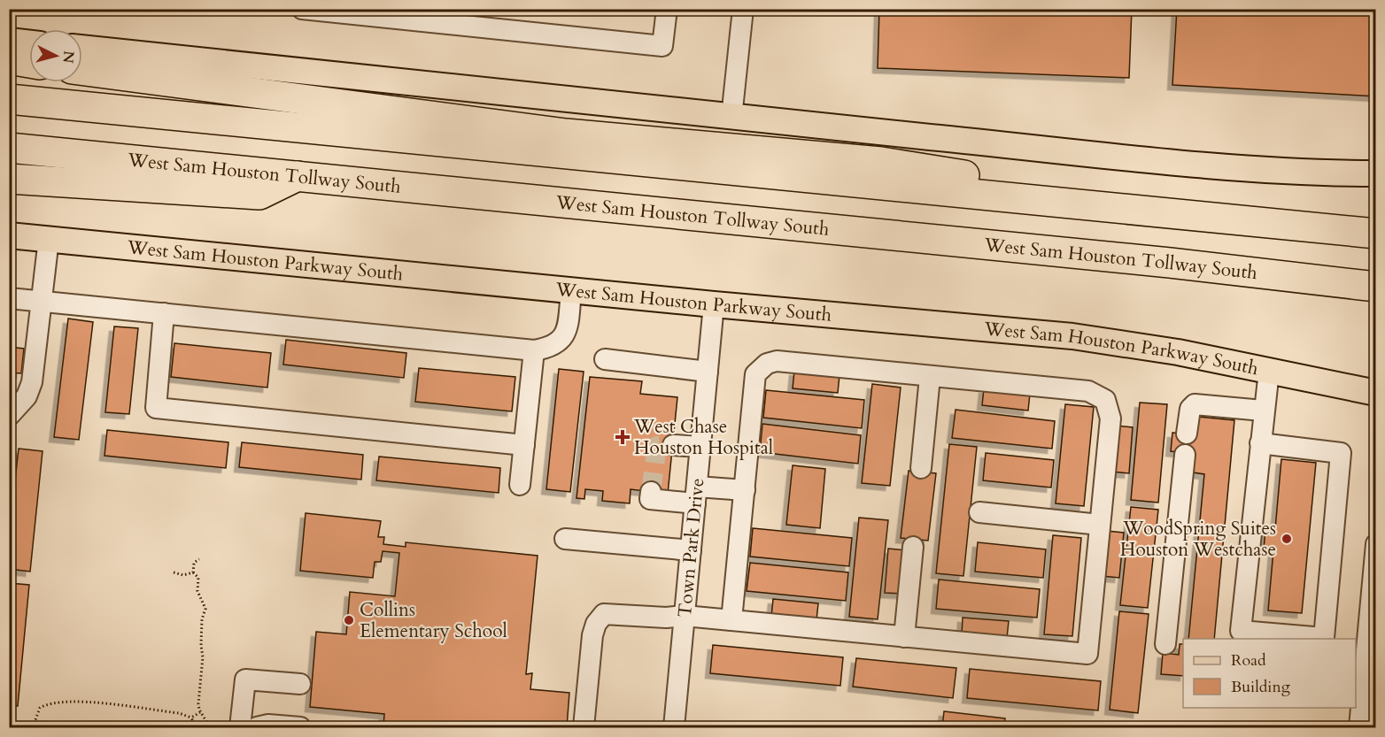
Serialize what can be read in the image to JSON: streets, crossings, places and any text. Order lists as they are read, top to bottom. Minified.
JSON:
{"streets":{"highway":["West Sam Houston Tollway South"],"main road":["West Sam Houston Parkway South"],"street":["Town Park Drive"]},"crossings":[["West Sam Houston Parkway South","Town Park Drive"]],"places":{"health":["West Chase Houston Hospital"],"other":["WoodSpring Suites Houston Westchase","Collins Elementary School"]},"legend":["Road","Building"],"north":"right"}
